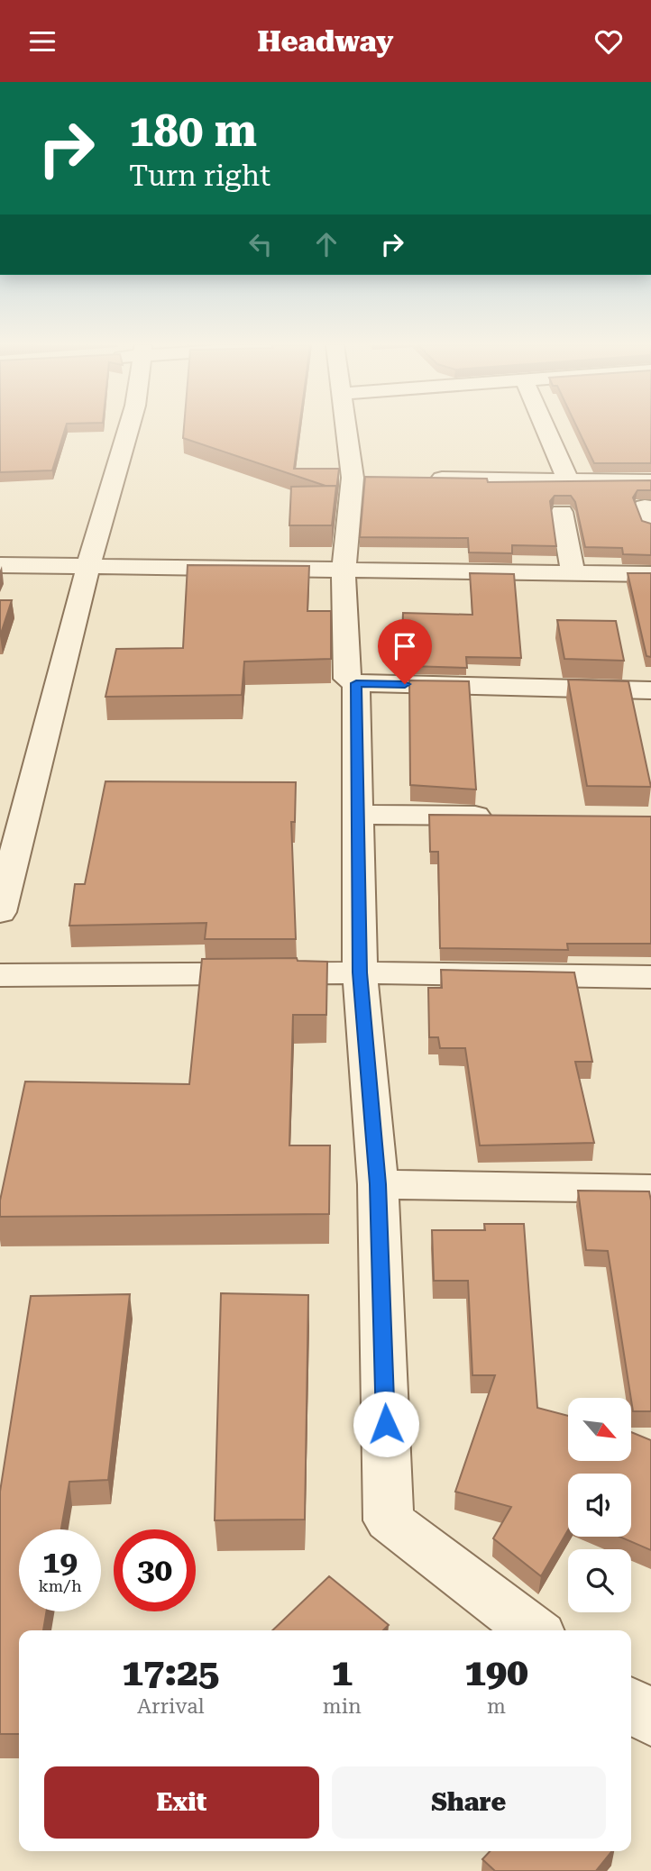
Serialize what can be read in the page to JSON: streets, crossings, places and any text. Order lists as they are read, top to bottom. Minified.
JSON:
{"north":"bottom right","page":{"header":"Headway","turn":["180 m","Turn right"],"speed":"19 km/h","limit":"30","eta":["17:25","Arrival","1","min","190","m"],"buttons":["Exit","Share"]}}
